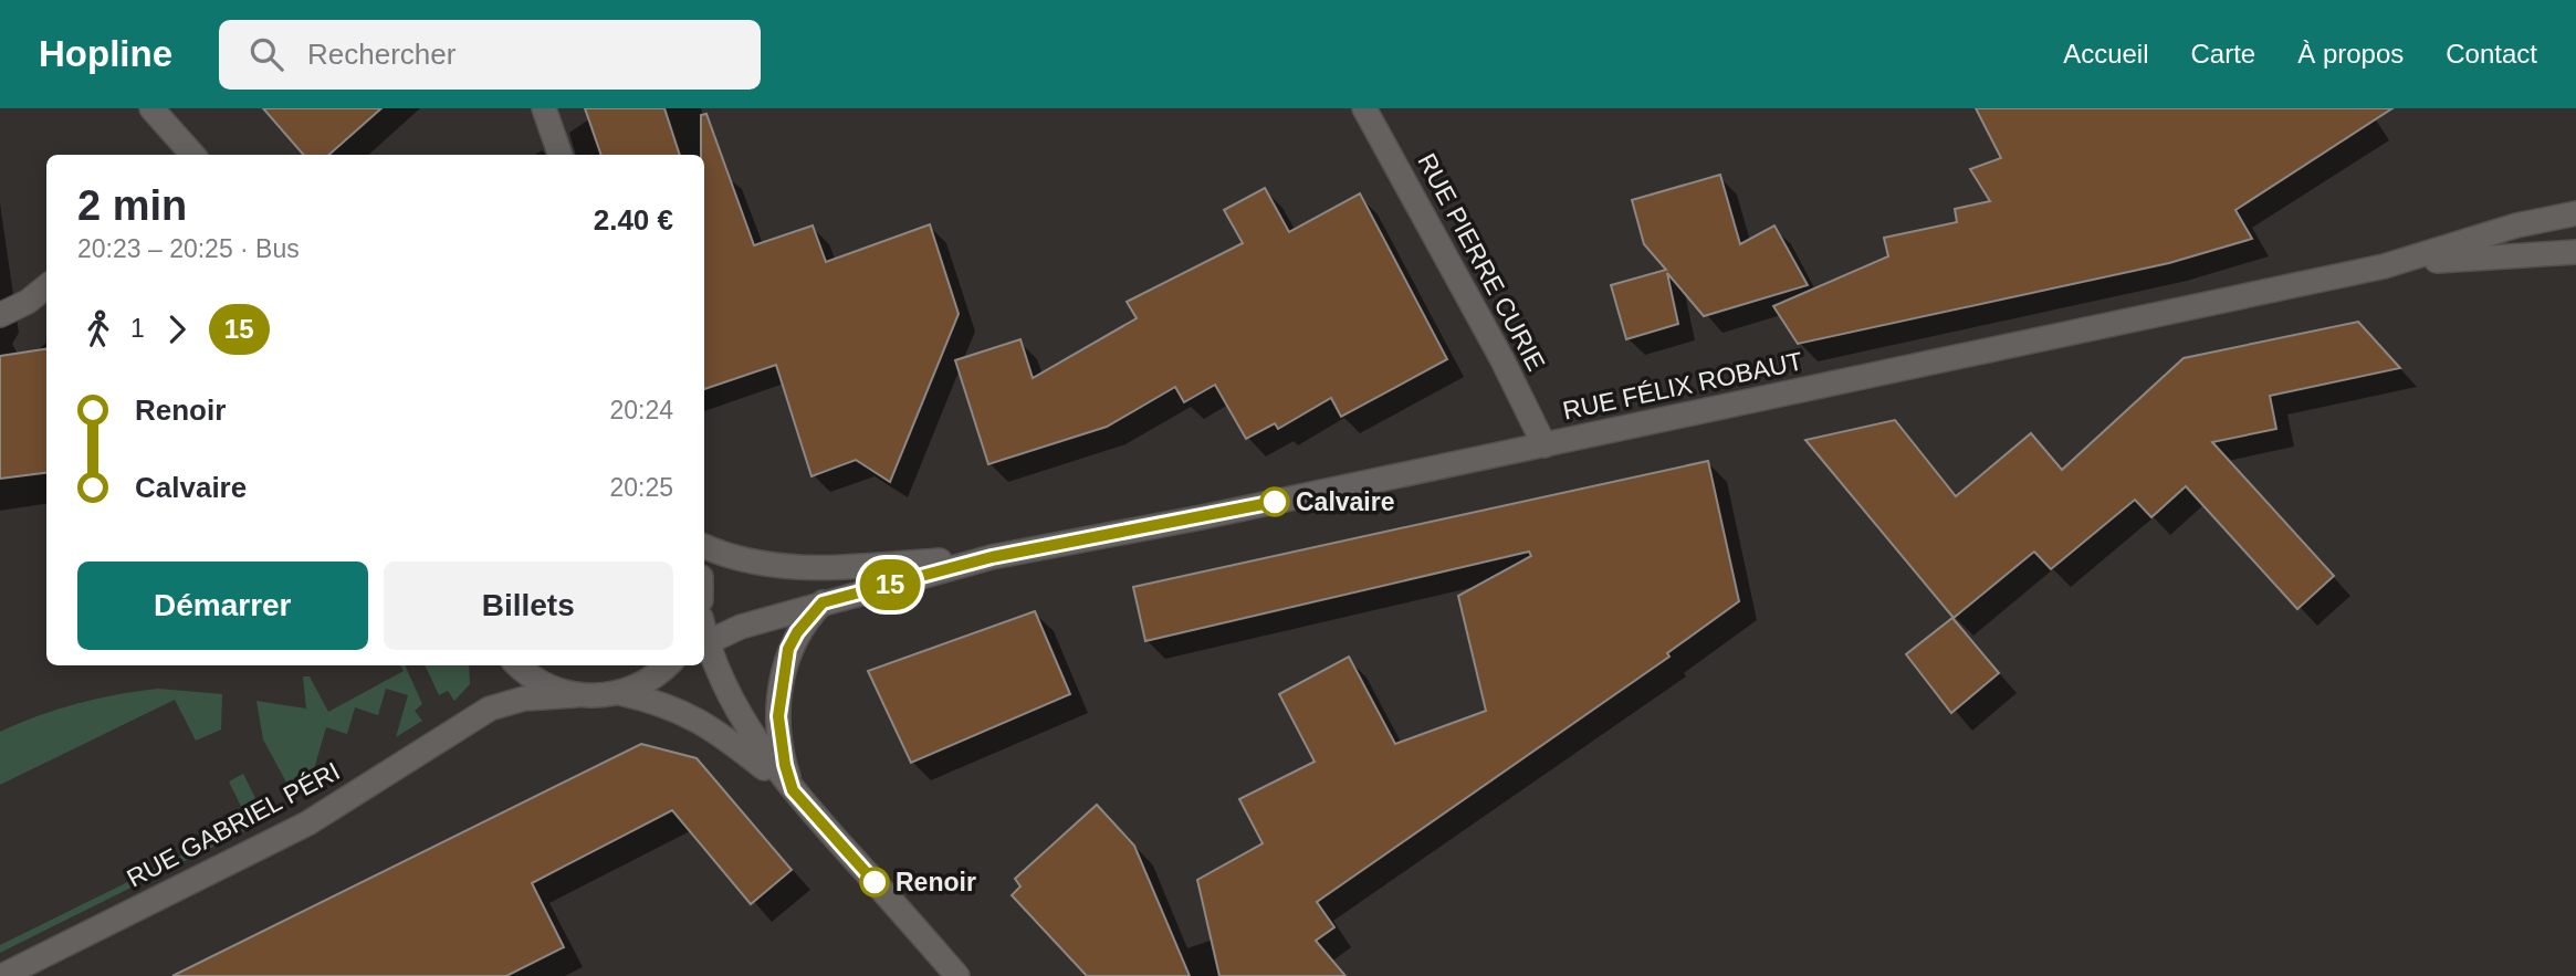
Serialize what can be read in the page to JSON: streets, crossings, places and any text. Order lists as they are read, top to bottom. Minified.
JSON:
{"streets":{"street":["RUE PIERRE CURIE","RUE FÉLIX ROBAUT","RUE GABRIEL PÉRI"]},"crossings":[["RUE PIERRE CURIE","RUE FÉLIX ROBAUT"]],"places":["Calvaire","Renoir"],"lines":["bus line 15"],"page":{"header":"Hopline","search":"Rechercher","nav":["Accueil","Carte","À propos","Contact"],"on_map":"15","heading":["2 min","20:23 – 20:25 · Bus","2.40 €"],"legs":["1","15"],"list":[{"name":"Renoir","value":"20:24"},{"name":"Calvaire","value":"20:25"}],"buttons":["Démarrer","Billets"]}}
